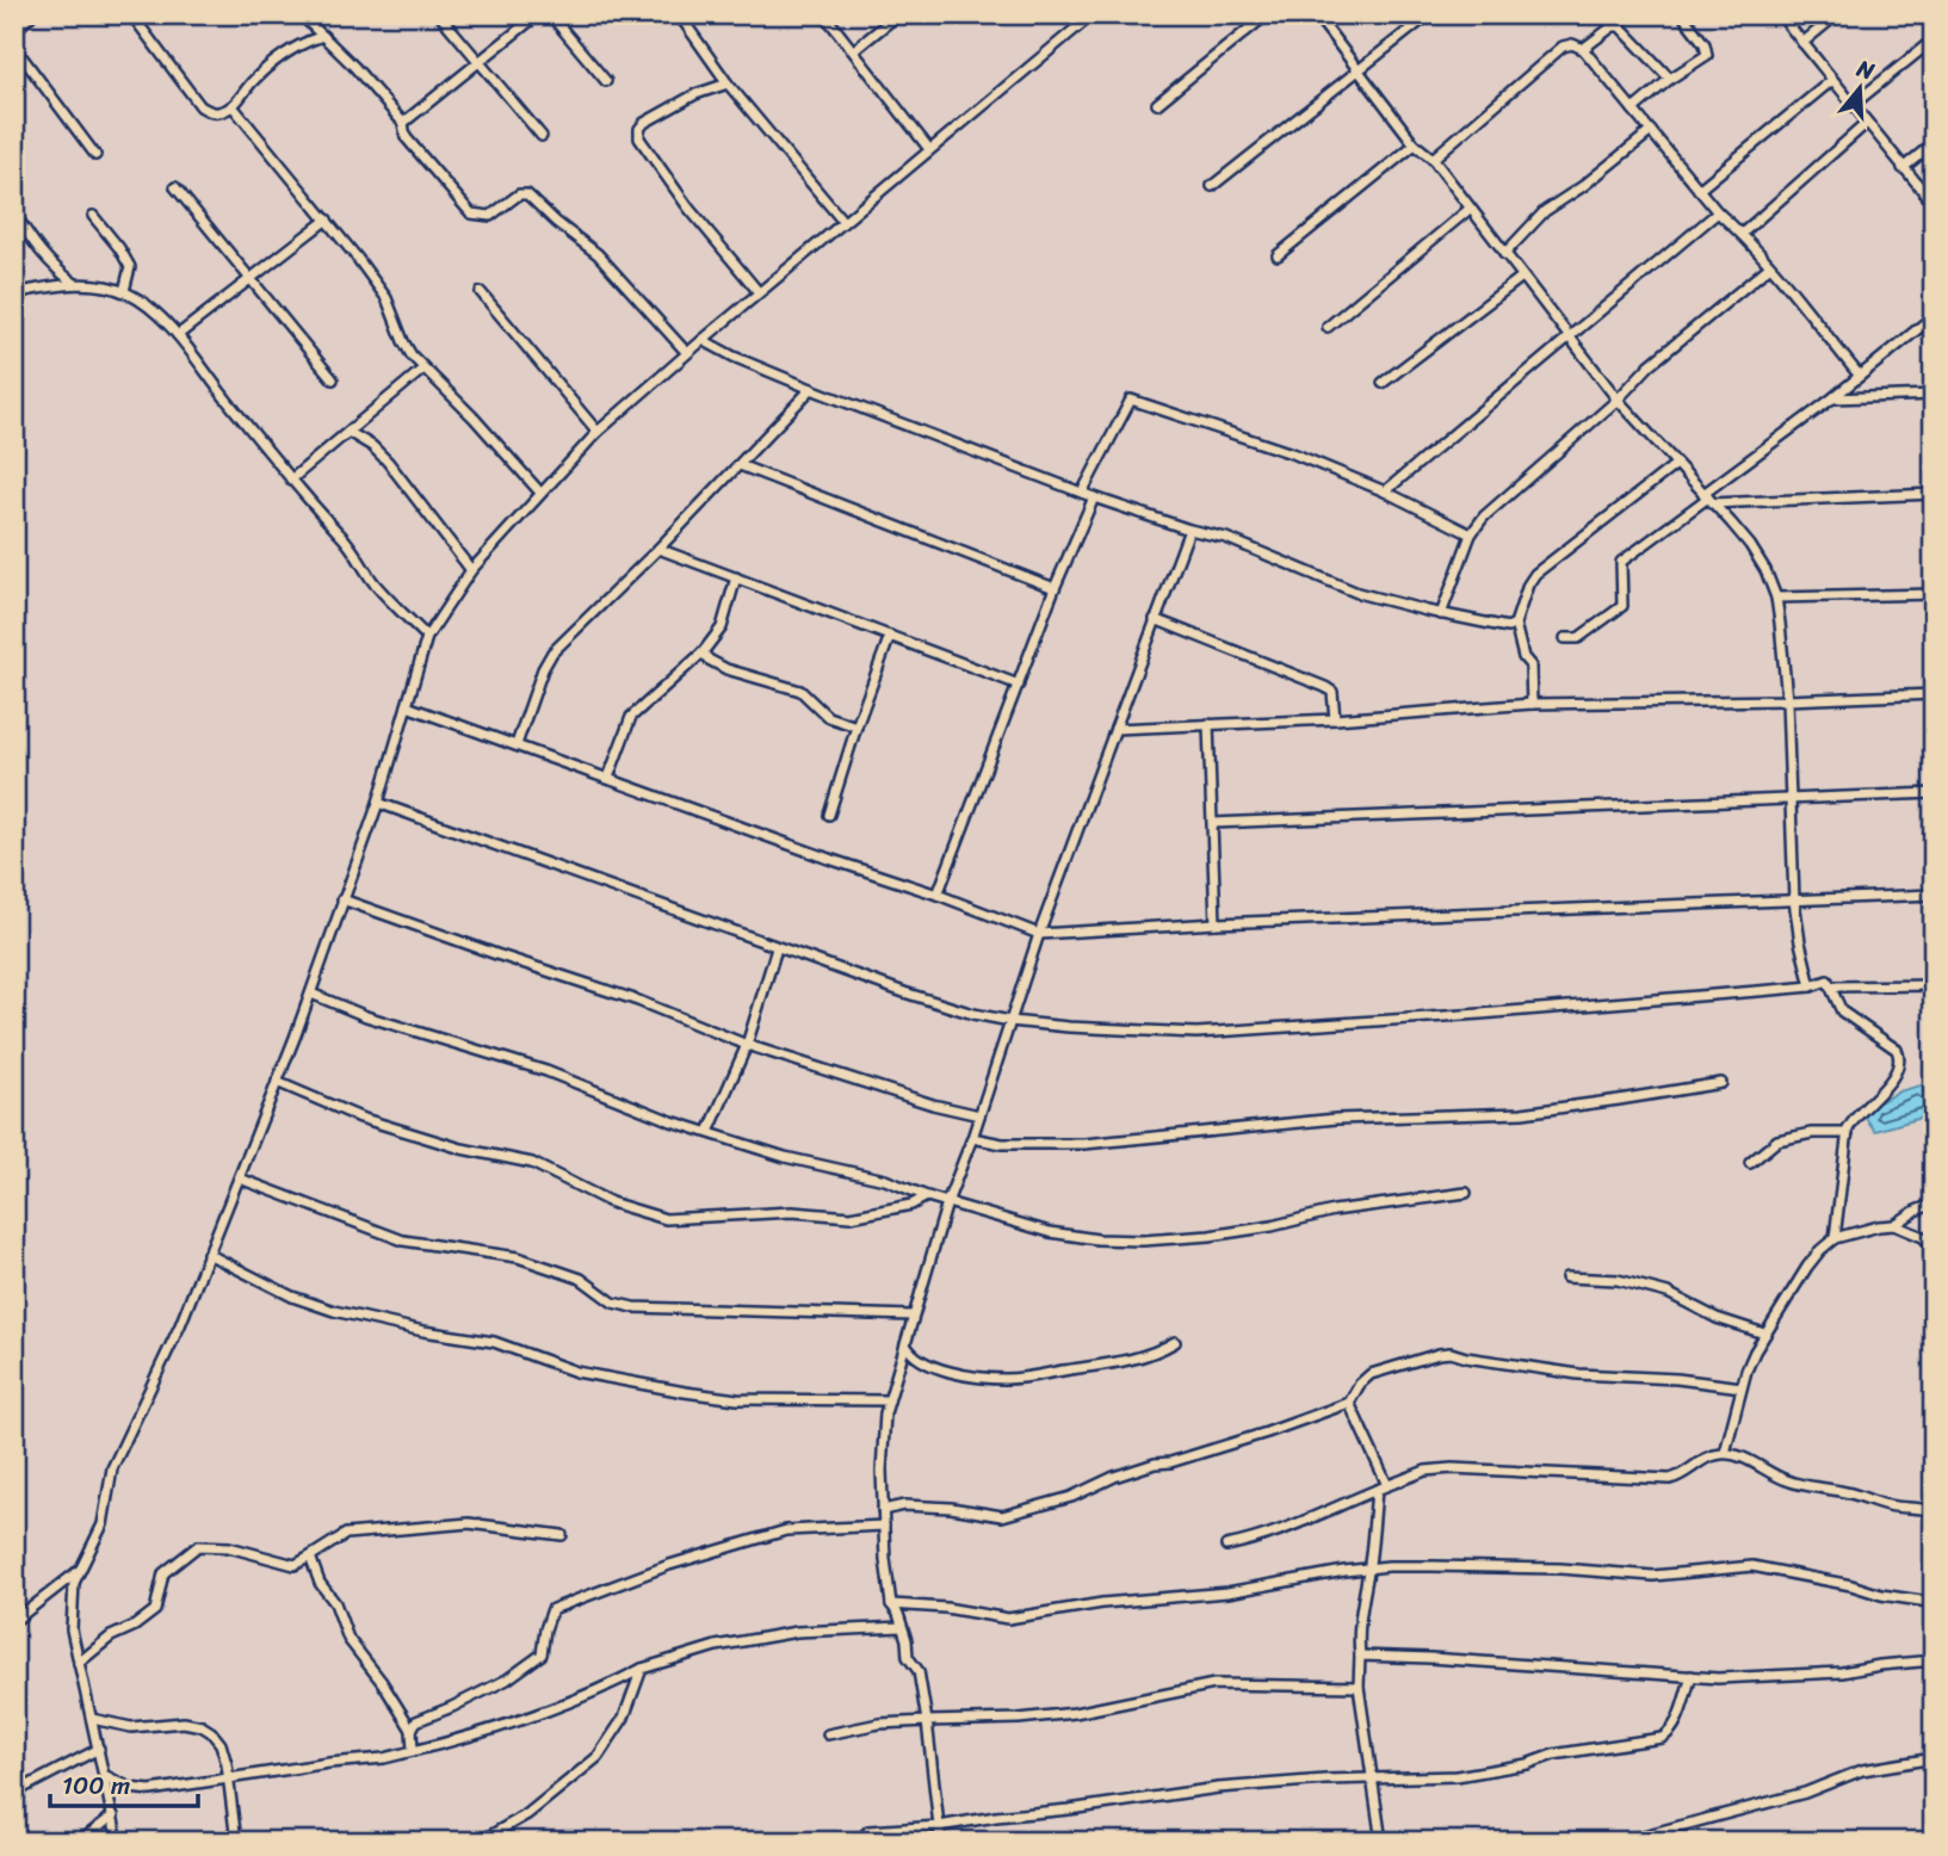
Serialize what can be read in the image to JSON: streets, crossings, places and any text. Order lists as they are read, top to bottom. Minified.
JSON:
{"scale_bar":"100 m","north":"top"}
